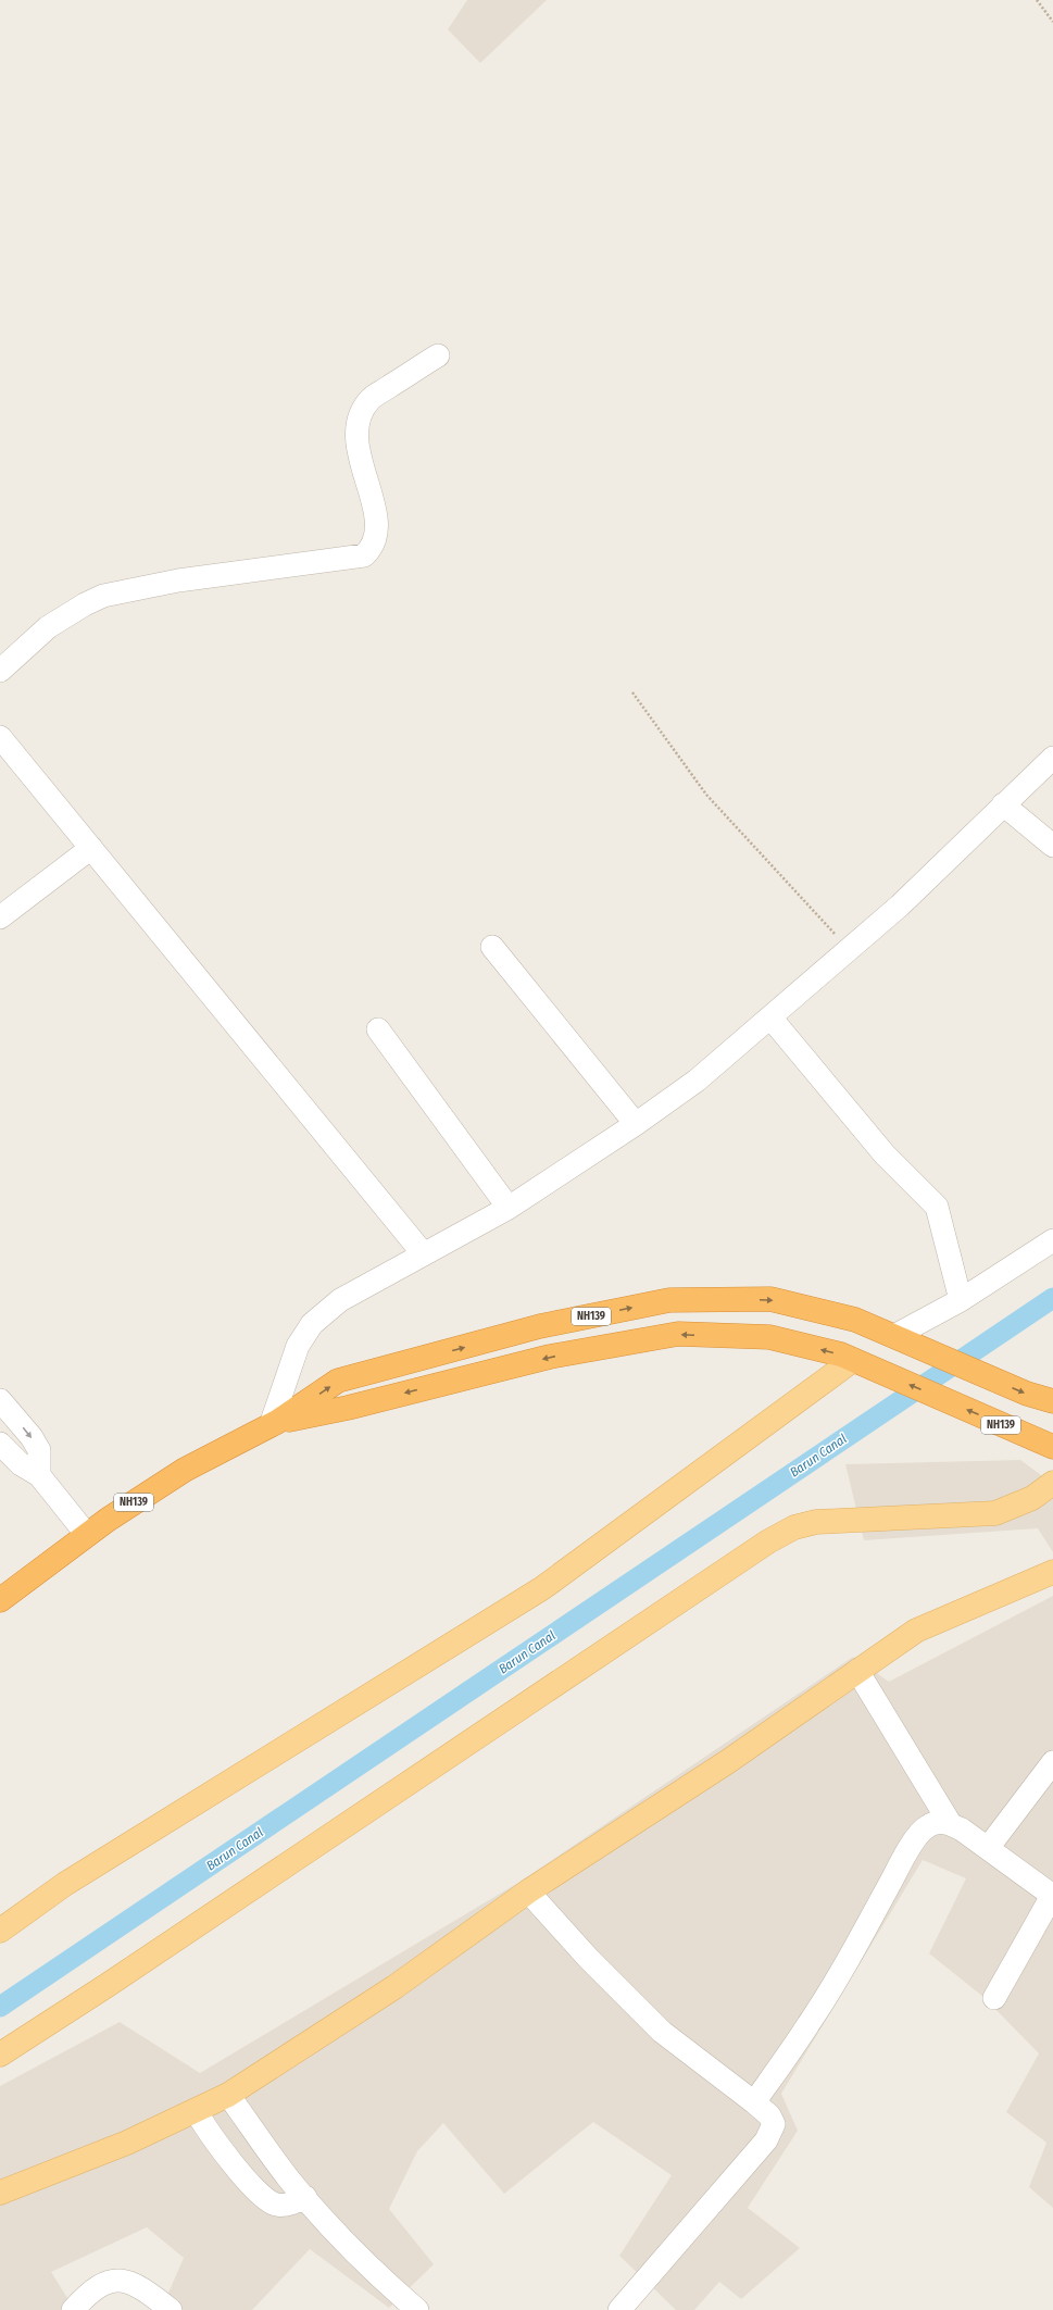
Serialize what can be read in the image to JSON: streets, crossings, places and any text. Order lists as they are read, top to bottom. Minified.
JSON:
{"streets":{"highway":["NH139"]},"water":["Barun Canal"]}
